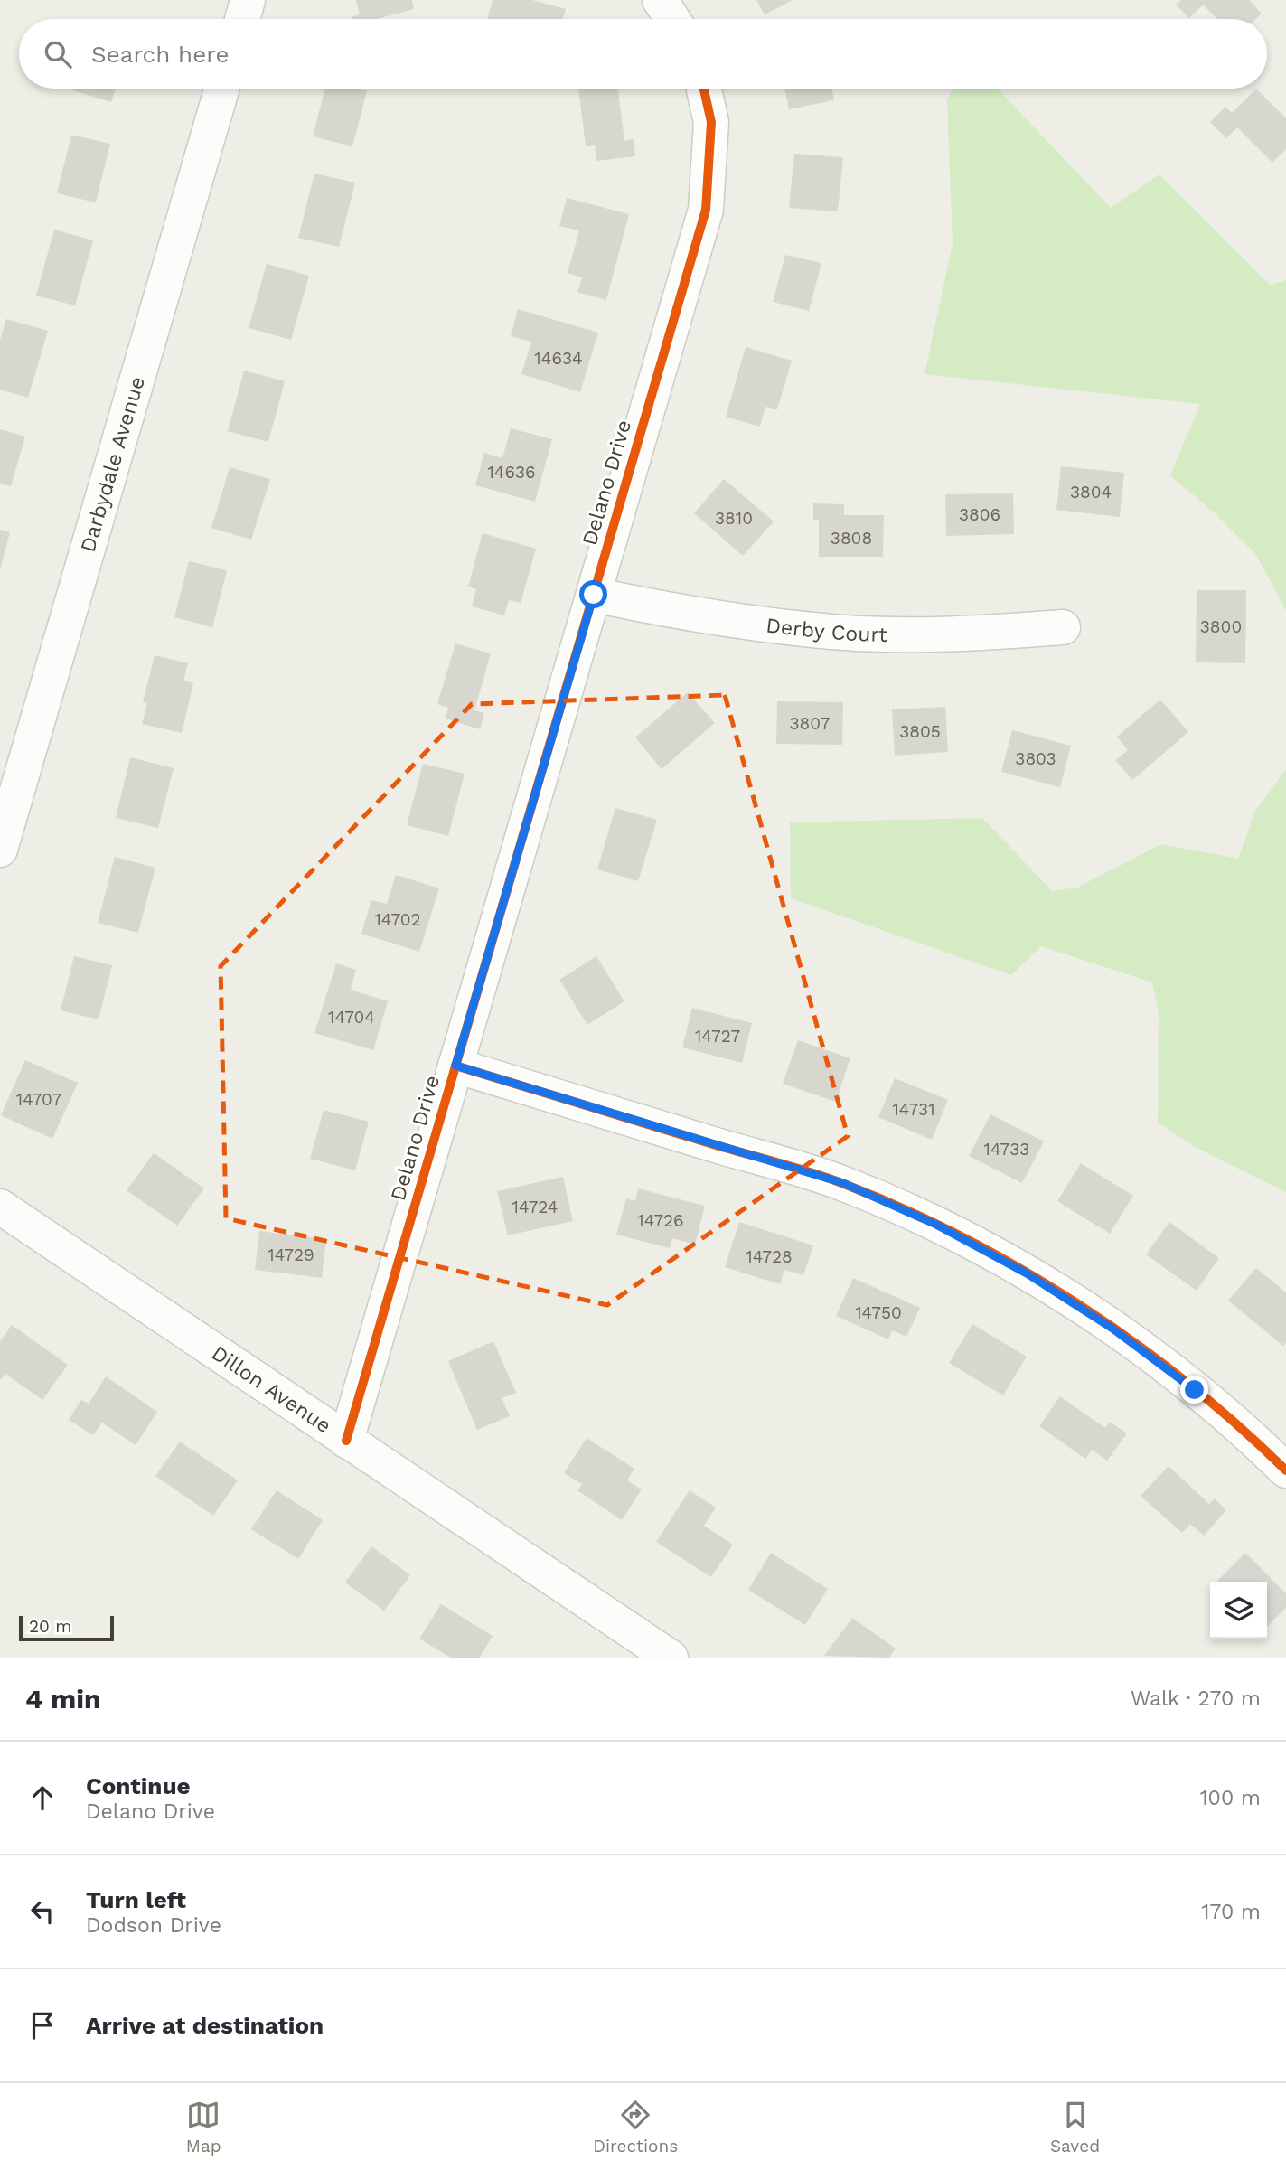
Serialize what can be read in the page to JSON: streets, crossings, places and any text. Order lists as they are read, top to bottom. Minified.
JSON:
{"streets":{"street":["Darbydale Avenue","Delano Drive","Derby Court","Dillon Avenue"]},"crossings":[["Delano Drive","Derby Court"],["Delano Drive","Dillon Avenue"]],"house_numbers":["14634","14636","3804","3806","3810","3808","3800","3807","3805","3803","14702","14704","14727","14707","14731","14733","14724","14726","14729","14728","14750"],"scale_bar":"20 m","page":{"search":"Search here","scale":"20 m","heading":["4 min","Walk · 270 m"],"list":[["Continue","Delano Drive","100 m"],["Turn left","Dodson Drive","170 m"],"Arrive at destination"],"nav":["Map","Directions","Saved"]}}
